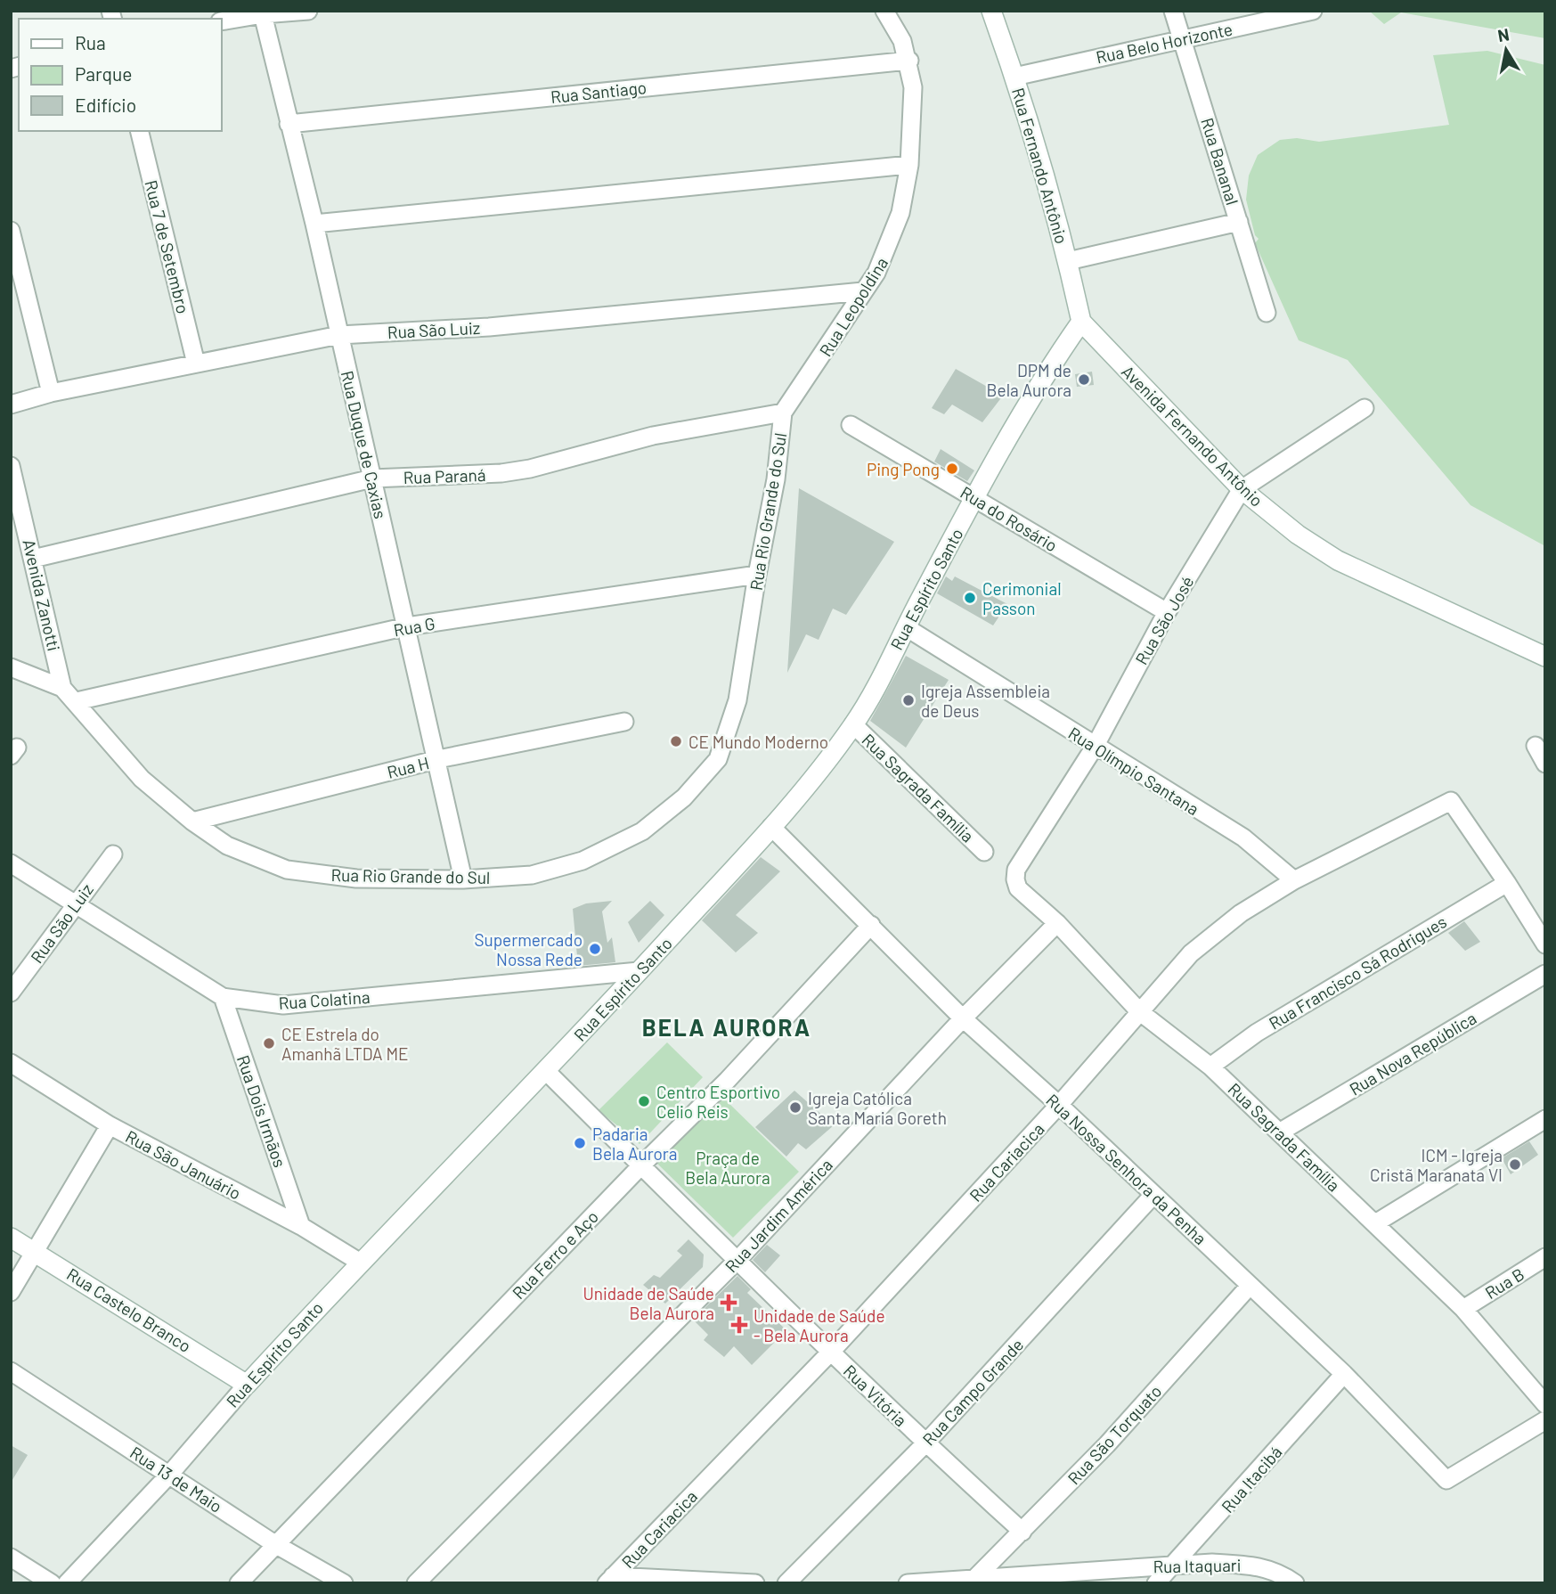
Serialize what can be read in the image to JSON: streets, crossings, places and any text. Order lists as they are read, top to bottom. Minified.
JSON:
{"streets":{"street":["Rua Belo Horizonte","Rua Santiago","Rua Bananal","Rua Fernando Antônio","Rua 7 de Setembro","Rua Leopoldina","Rua São Luiz","Avenida Fernando Antônio","Rua Duque de Caxias","Rua Paraná","Rua Rio Grande do Sul","Rua do Rosário","Rua Espírito Santo","Avenida Zanotti","Rua São José","Rua G","Rua H","Rua Olímpio Santana","Rua Sagrada Família","Rua Francisco Sá Rodrigues","Rua Colatina","Rua Nova República","Rua Dois Irmãos","Rua Cariacica","Rua São Januário","Rua Nossa Senhora da Penha","Rua Jardim América","Rua Ferro e Aço","Rua B","Rua Castelo Branco","Rua Campo Grande","Rua Vitória","Rua São Torquato","Rua 13 de Maio","Rua Itacibá","Rua Itaquari"]},"crossings":[["Rua Belo Horizonte","Rua Bananal"],["Rua Belo Horizonte","Rua Fernando Antônio"],["Rua Santiago","Rua Leopoldina"],["Rua Santiago","Rua Duque de Caxias"],["Rua Fernando Antônio","Avenida Fernando Antônio"],["Rua Fernando Antônio","Rua Espírito Santo"],["Rua 7 de Setembro","Rua São Luiz"],["Rua Leopoldina","Rua São Luiz"],["Rua Leopoldina","Rua Paraná"],["Rua Leopoldina","Rua Rio Grande do Sul"],["Rua São Luiz","Rua Duque de Caxias"],["Rua São Luiz","Rua Colatina"],["Avenida Fernando Antônio","Rua Espírito Santo"],["Avenida Fernando Antônio","Rua São José"],["Rua Duque de Caxias","Rua Paraná"],["Rua Duque de Caxias","Rua Rio Grande do Sul"],["Rua Duque de Caxias","Rua G"],["Rua Duque de Caxias","Rua H"],["Rua Paraná","Rua Rio Grande do Sul"],["Rua Paraná","Avenida Zanotti"],["Rua Rio Grande do Sul","Avenida Zanotti"],["Rua Rio Grande do Sul","Rua G"],["Rua Rio Grande do Sul","Rua H"],["Rua do Rosário","Rua Espírito Santo"],["Rua do Rosário","Rua São José"],["Rua Espírito Santo","Rua Olímpio Santana"],["Rua Espírito Santo","Rua Sagrada Família"],["Rua Espírito Santo","Rua Colatina"],["Rua Espírito Santo","Rua São Januário"],["Rua Espírito Santo","Rua Nossa Senhora da Penha"],["Rua Espírito Santo","Rua Castelo Branco"],["Rua Espírito Santo","Rua Vitória"],["Rua Espírito Santo","Rua 13 de Maio"],["Rua São José","Rua Olímpio Santana"],["Rua São José","Rua Sagrada Família"],["Rua Olímpio Santana","Rua Cariacica"],["Rua Sagrada Família","Rua Francisco Sá Rodrigues"],["Rua Sagrada Família","Rua Nova República"],["Rua Sagrada Família","Rua Cariacica"],["Rua Sagrada Família","Rua Jardim América"],["Rua Sagrada Família","Rua B"],["Rua Francisco Sá Rodrigues","Rua Cariacica"],["Rua Colatina","Rua Dois Irmãos"],["Rua Dois Irmãos","Rua São Januário"],["Rua Cariacica","Rua Nossa Senhora da Penha"],["Rua Cariacica","Rua Vitória"],["Rua Nossa Senhora da Penha","Rua Jardim América"],["Rua Nossa Senhora da Penha","Rua Ferro e Aço"],["Rua Nossa Senhora da Penha","Rua Campo Grande"],["Rua Nossa Senhora da Penha","Rua São Torquato"],["Rua Nossa Senhora da Penha","Rua Itacibá"],["Rua Jardim América","Rua Vitória"],["Rua Ferro e Aço","Rua Vitória"],["Rua Ferro e Aço","Rua 13 de Maio"],["Rua Campo Grande","Rua Vitória"],["Rua Vitória","Rua São Torquato"],["Rua São Torquato","Rua Itaquari"],["Rua Itacibá","Rua Itaquari"]],"districts":["BELA AURORA"],"parks":["Praça de Bela Aurora"],"places":{"other":["DPM de Bela Aurora","Ping Pong","Cerimonial Passon","Igreja Assembleia de Deus","CE Mundo Moderno","Supermercado Nossa Rede","CE Estrela do Amanhã LTDA ME","Centro Esportivo Celio Reis","Igreja Católica Santa Maria Goreth","Padaria Bela Aurora","ICM - Igreja Cristã Maranata VI"],"health":["Unidade de Saúde Bela Aurora","Unidade de Saúde - Bela Aurora"]},"legend":["Rua","Parque","Edifício"],"north":"top"}
